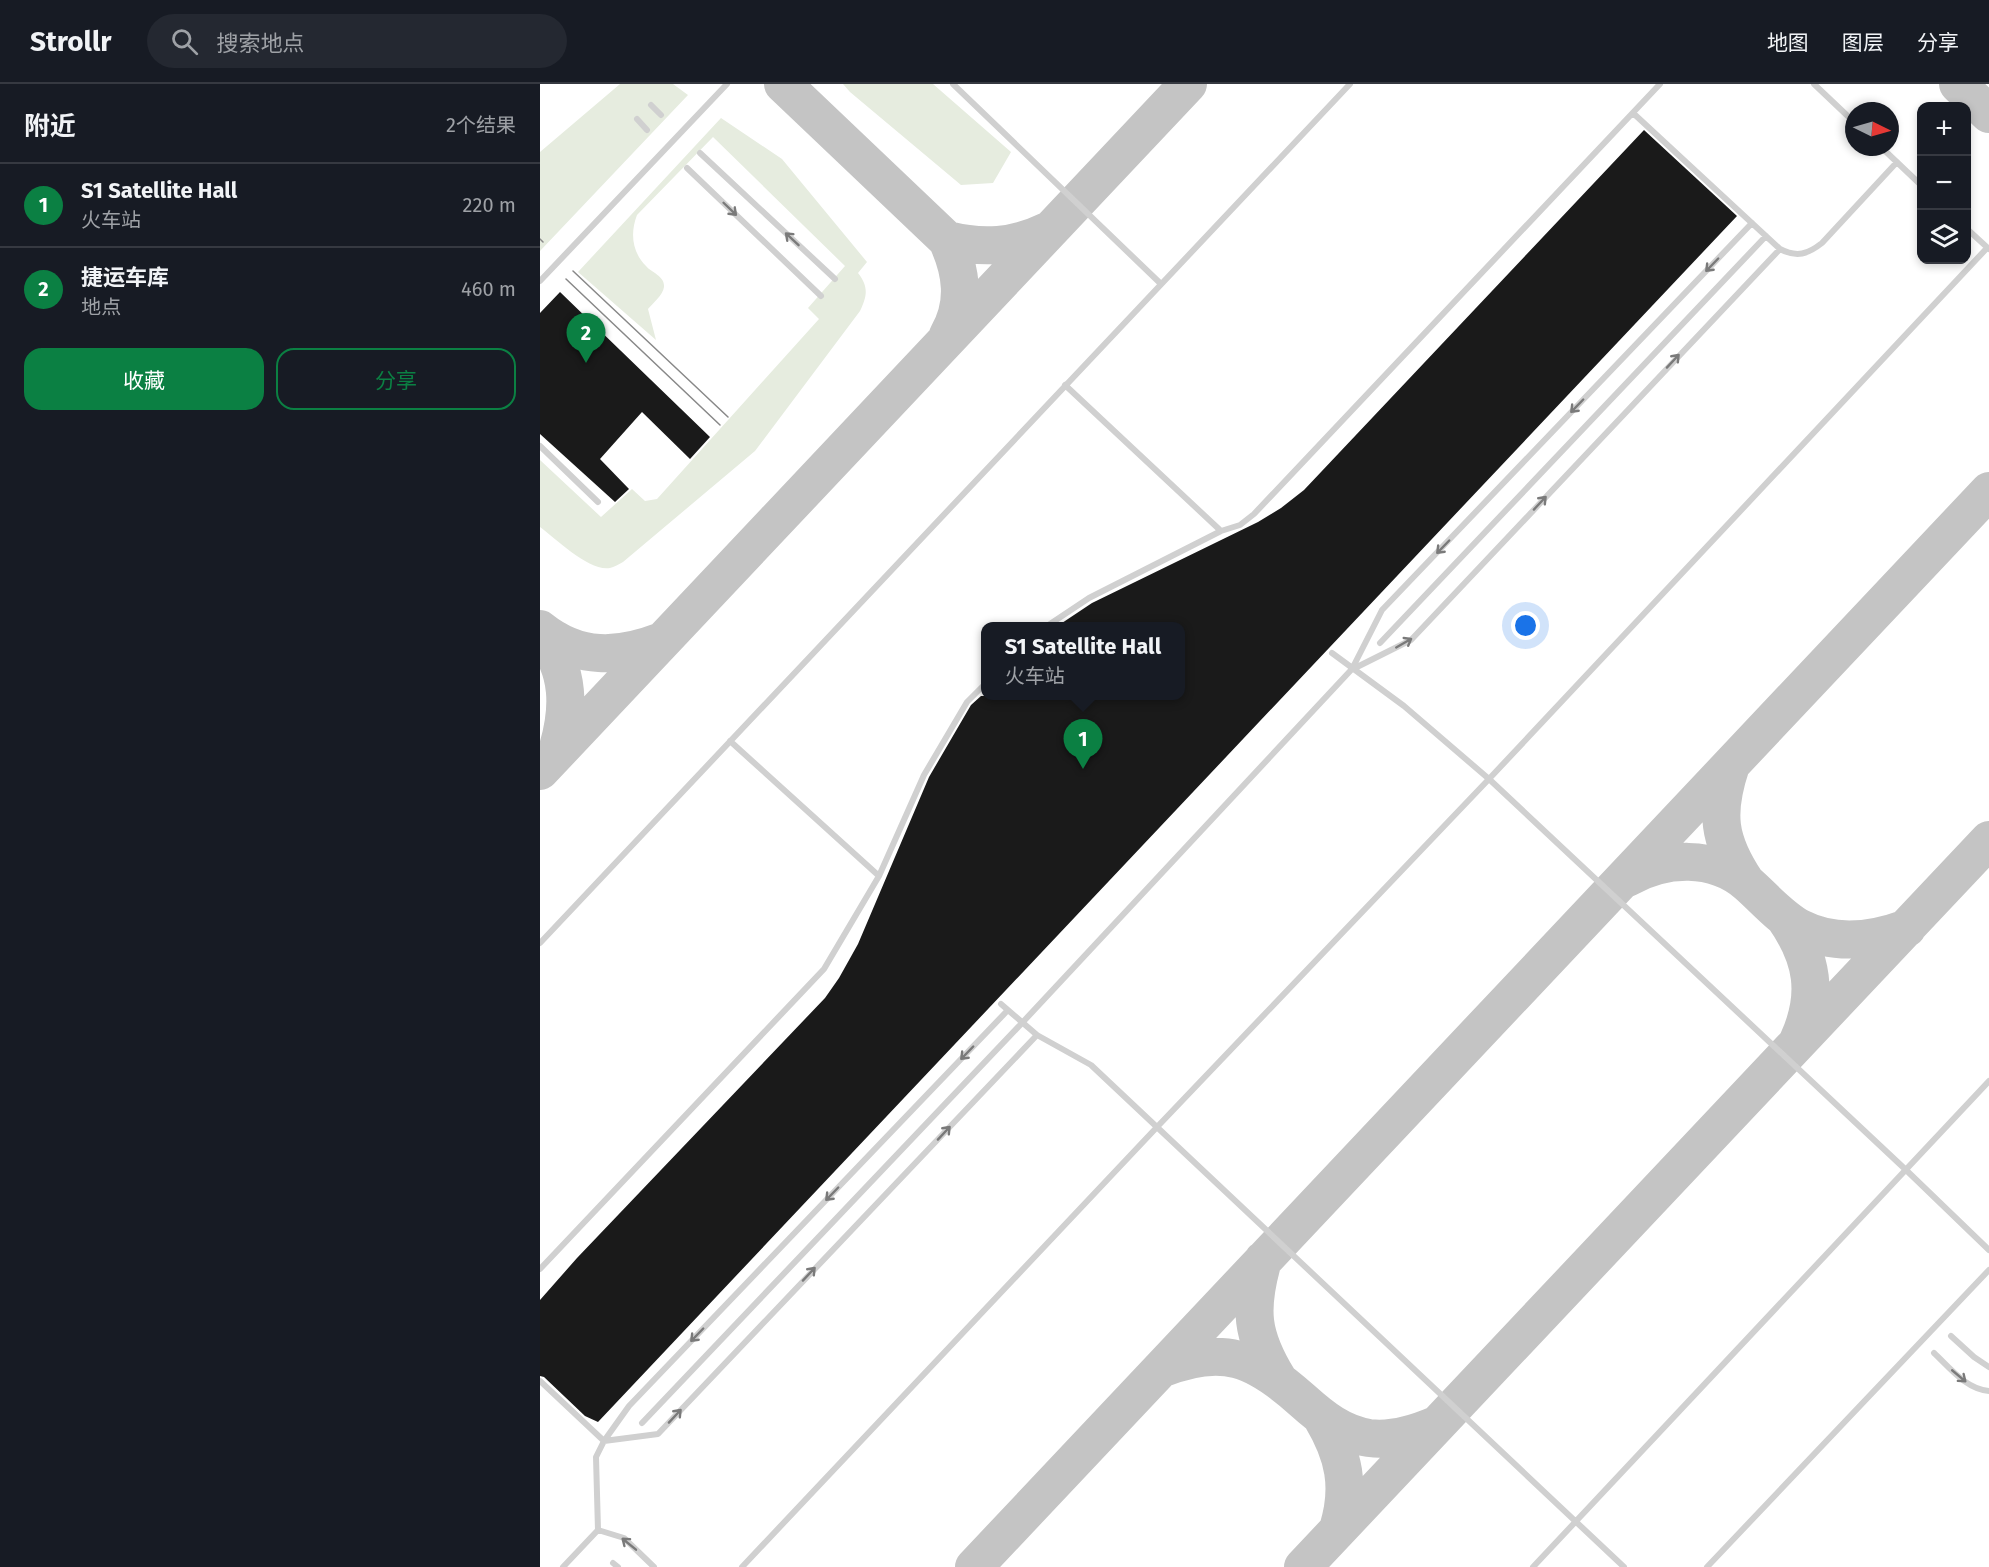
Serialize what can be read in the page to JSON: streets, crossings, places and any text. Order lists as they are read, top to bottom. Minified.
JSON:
{"north":"right","page":{"header":"Strollr","search":"搜索地点","nav":["地图","图层","分享"],"heading":["附近","2个结果"],"map_buttons":["+","−"],"list":[{"mark":"1","name":"S1 Satellite Hall","note":"火车站","value":"220 m"},{"mark":"2","name":"捷运车库","note":"地点","value":"460 m"}],"pins":["2","1"],"buttons":["收藏","分享"],"popup":["S1 Satellite Hall","火车站"]}}
